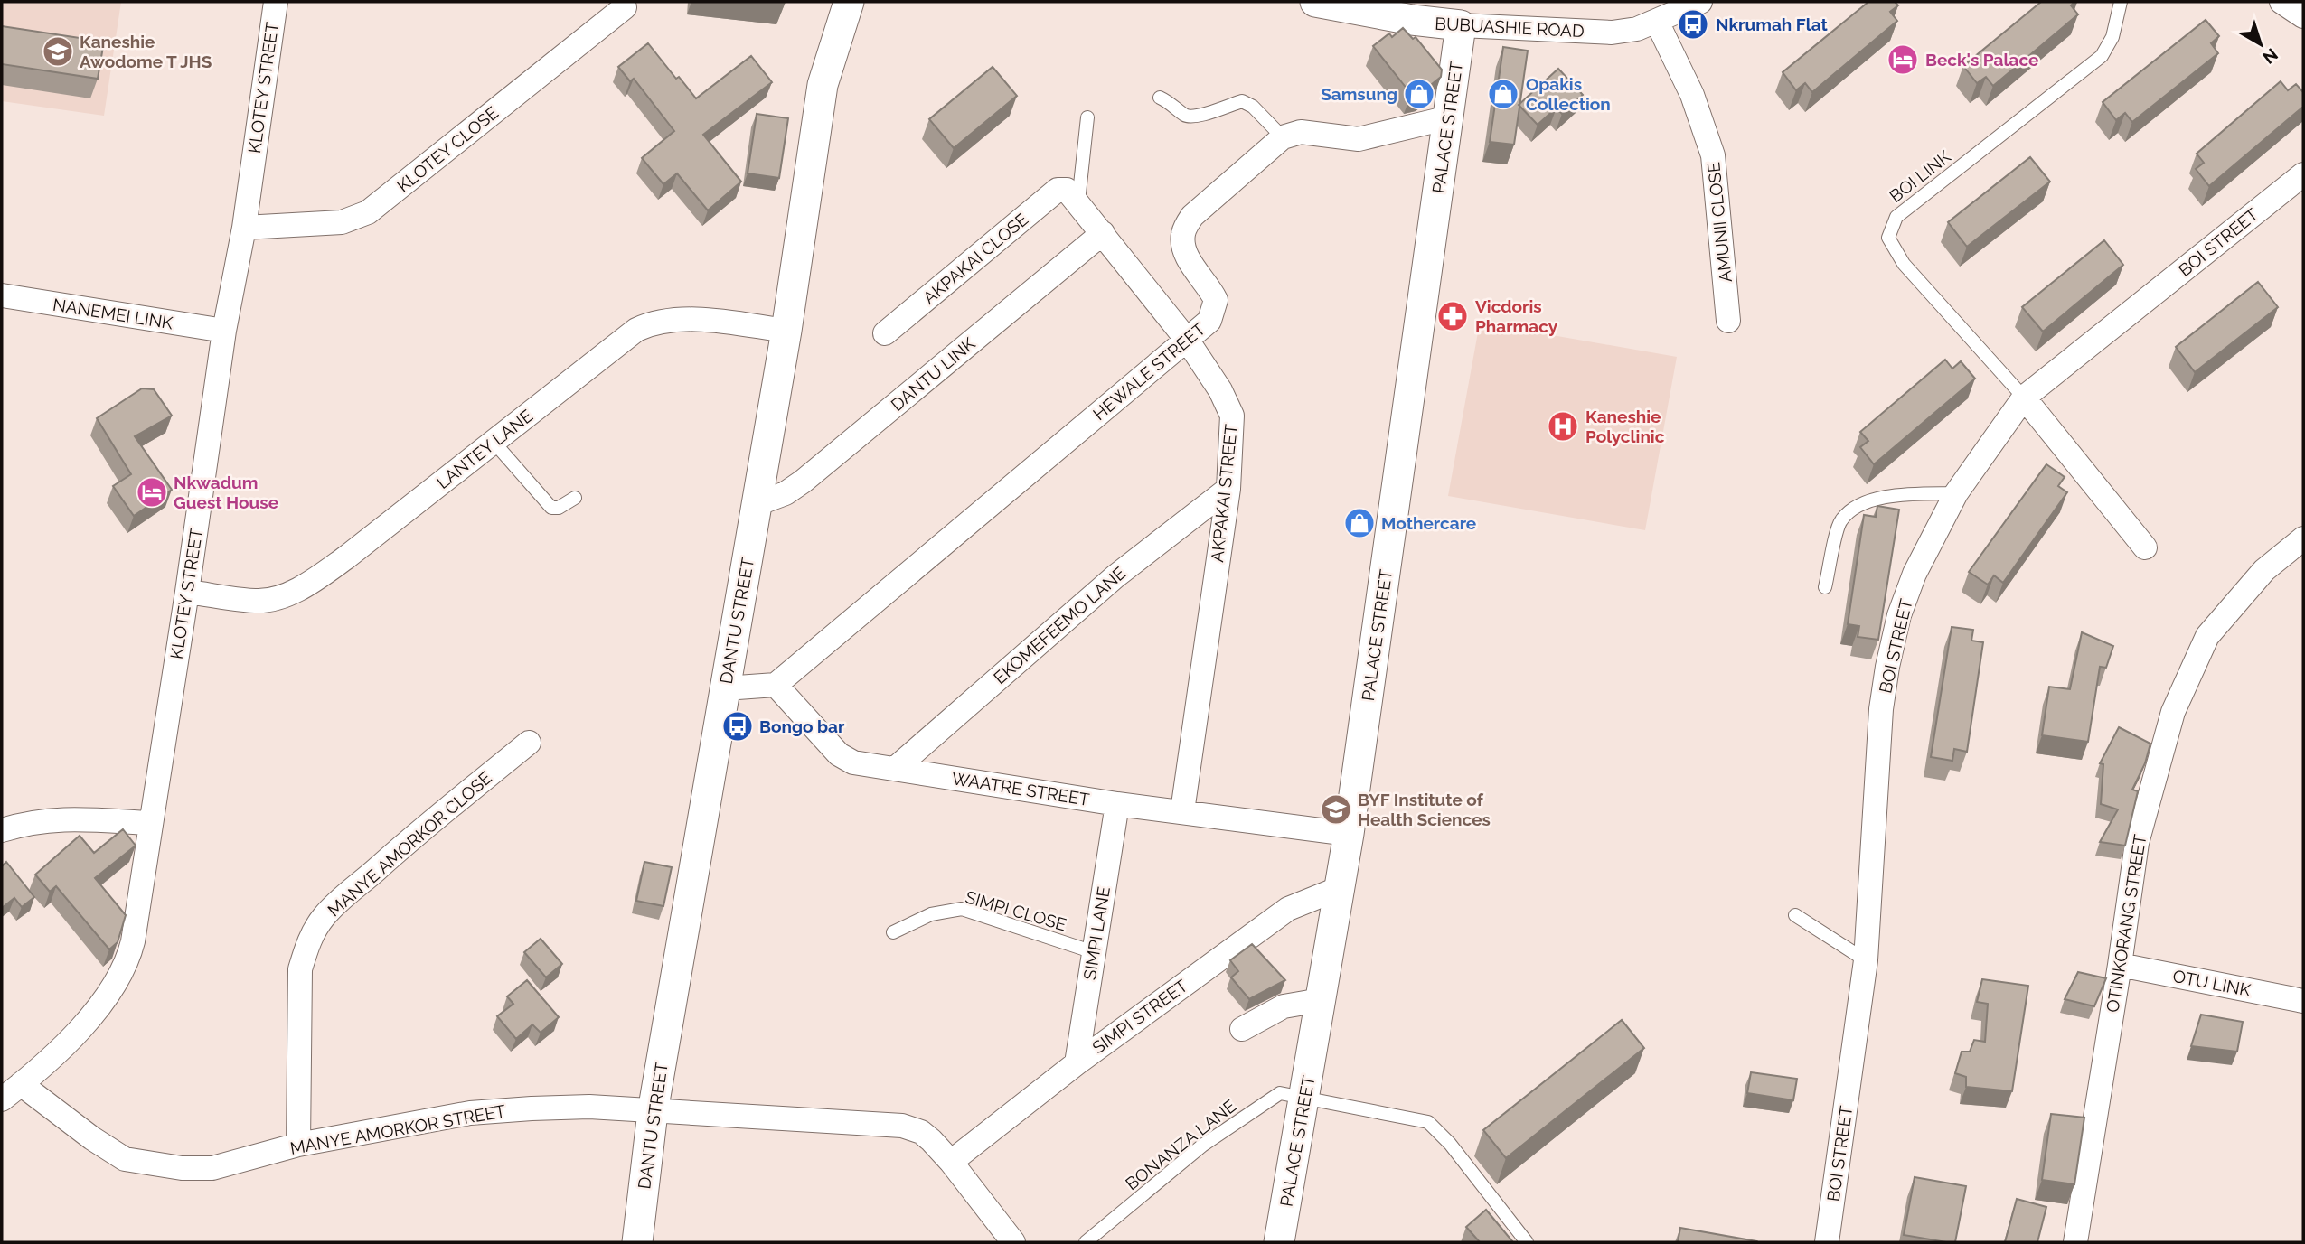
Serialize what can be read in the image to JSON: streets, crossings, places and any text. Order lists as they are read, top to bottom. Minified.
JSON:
{"streets":{"street":["BUBUASHIE ROAD","KLOTEY STREET","PALACE STREET","KLOTEY CLOSE","AMUNII CLOSE","BOI STREET","AKPAKAI CLOSE","NANEMEI LINK","HEWALE STREET","DANTU LINK","LANTEY LANE","AKPAKAI STREET","DANTU STREET","EKOMEFEEMO LANE","WAATRE STREET","MANYE AMORKOR CLOSE","OTINKORANG STREET","SIMPI LANE","OTU LINK","SIMPI STREET","MANYE AMORKOR STREET"],"lane":["BOI LINK","SIMPI CLOSE","BONANZA LANE"]},"crossings":[["BUBUASHIE ROAD","PALACE STREET"],["BUBUASHIE ROAD","AMUNII CLOSE"],["KLOTEY STREET","KLOTEY CLOSE"],["KLOTEY STREET","NANEMEI LINK"],["KLOTEY STREET","LANTEY LANE"],["KLOTEY STREET","MANYE AMORKOR STREET"],["PALACE STREET","WAATRE STREET"],["PALACE STREET","SIMPI STREET"],["PALACE STREET","BONANZA LANE"],["BOI LINK","BOI STREET"],["AKPAKAI CLOSE","AKPAKAI STREET"],["HEWALE STREET","AKPAKAI STREET"],["HEWALE STREET","WAATRE STREET"],["DANTU LINK","AKPAKAI STREET"],["DANTU LINK","DANTU STREET"],["LANTEY LANE","DANTU STREET"],["AKPAKAI STREET","EKOMEFEEMO LANE"],["AKPAKAI STREET","WAATRE STREET"],["DANTU STREET","MANYE AMORKOR STREET"],["EKOMEFEEMO LANE","WAATRE STREET"],["WAATRE STREET","SIMPI LANE"],["MANYE AMORKOR CLOSE","MANYE AMORKOR STREET"],["SIMPI CLOSE","SIMPI LANE"],["OTINKORANG STREET","OTU LINK"],["SIMPI LANE","SIMPI STREET"],["SIMPI STREET","MANYE AMORKOR STREET"]],"places":{"bus stop":["Nkrumah Flat","Bongo bar"],"school or university":["Kaneshie Awodome T JHS","BYF Institute of Health Sciences"],"hotel":["Beck's Palace","Nkwadum Guest House"],"shop":["Samsung","Opakis Collection","Mothercare"],"pharmacy":["Vicdoris Pharmacy"],"hospital":["Kaneshie Polyclinic"]},"north":"bottom right"}
